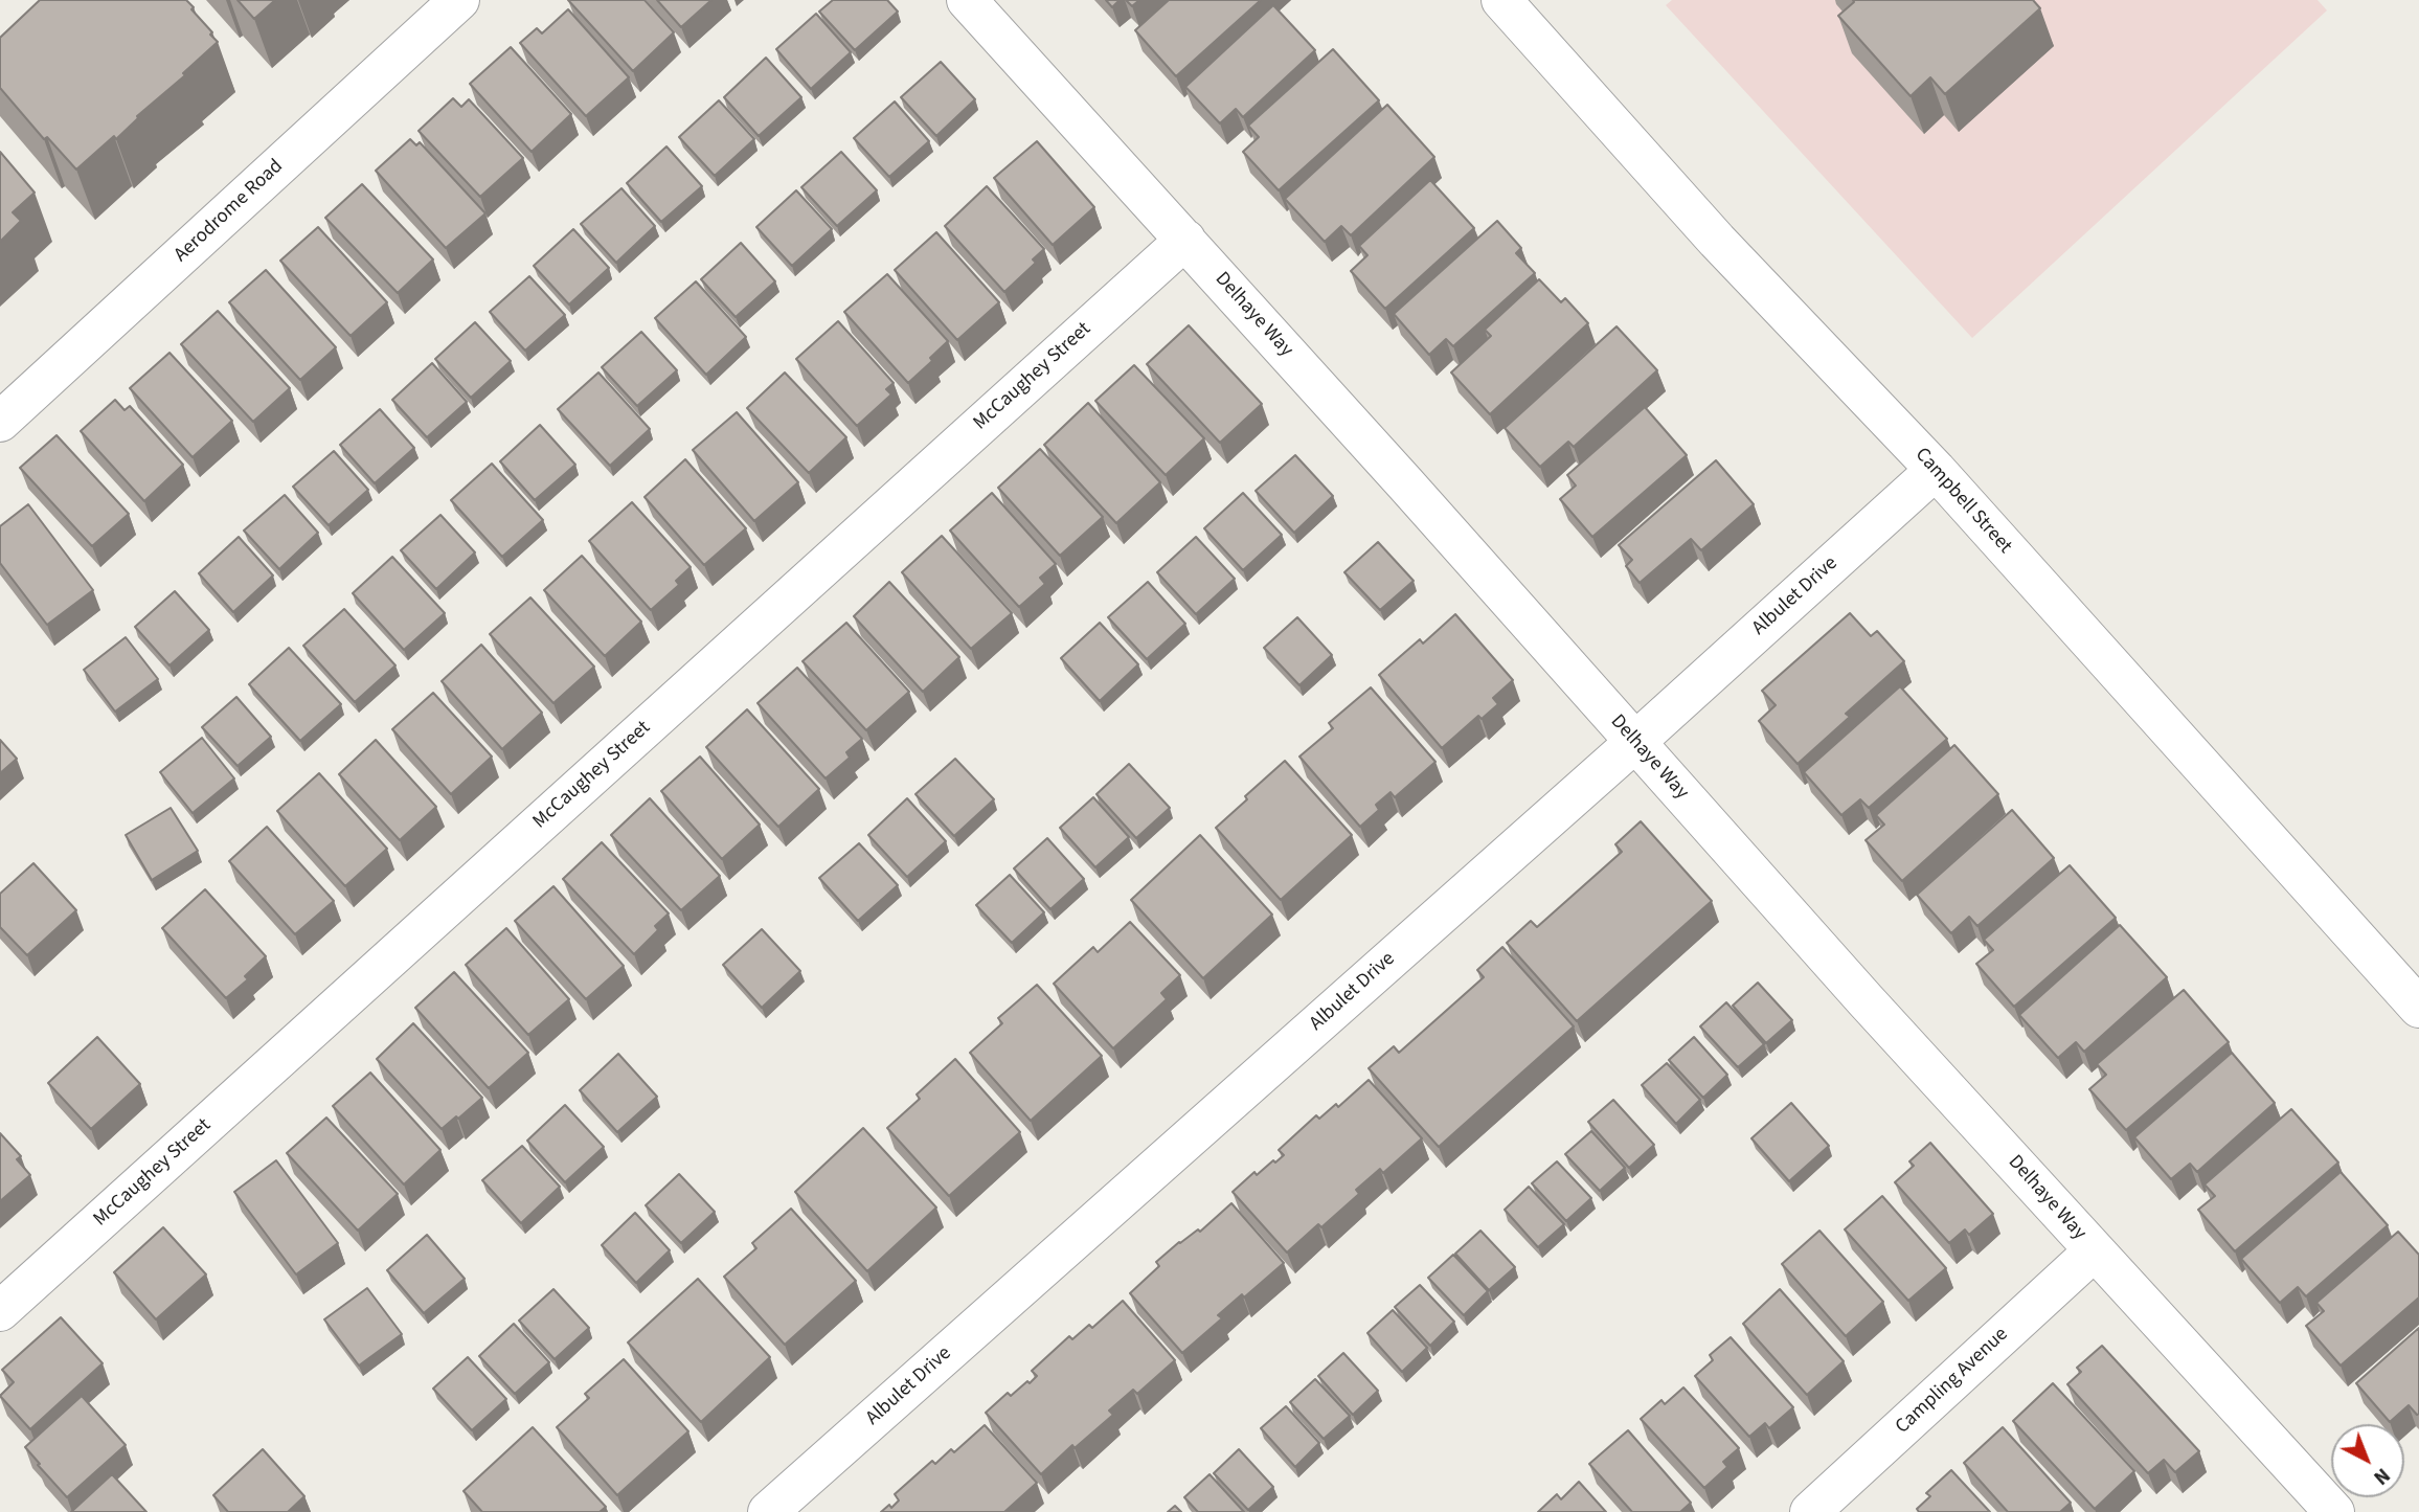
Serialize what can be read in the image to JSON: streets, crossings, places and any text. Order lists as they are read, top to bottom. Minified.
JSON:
{"streets":{"street":["Aerodrome Road","Delhaye Way","McCaughey Street","Campbell Street","Albulet Drive","Campling Avenue"]},"crossings":[["Delhaye Way","McCaughey Street"],["Delhaye Way","Albulet Drive"],["Delhaye Way","Campling Avenue"],["Campbell Street","Albulet Drive"]],"north":"bottom right"}
